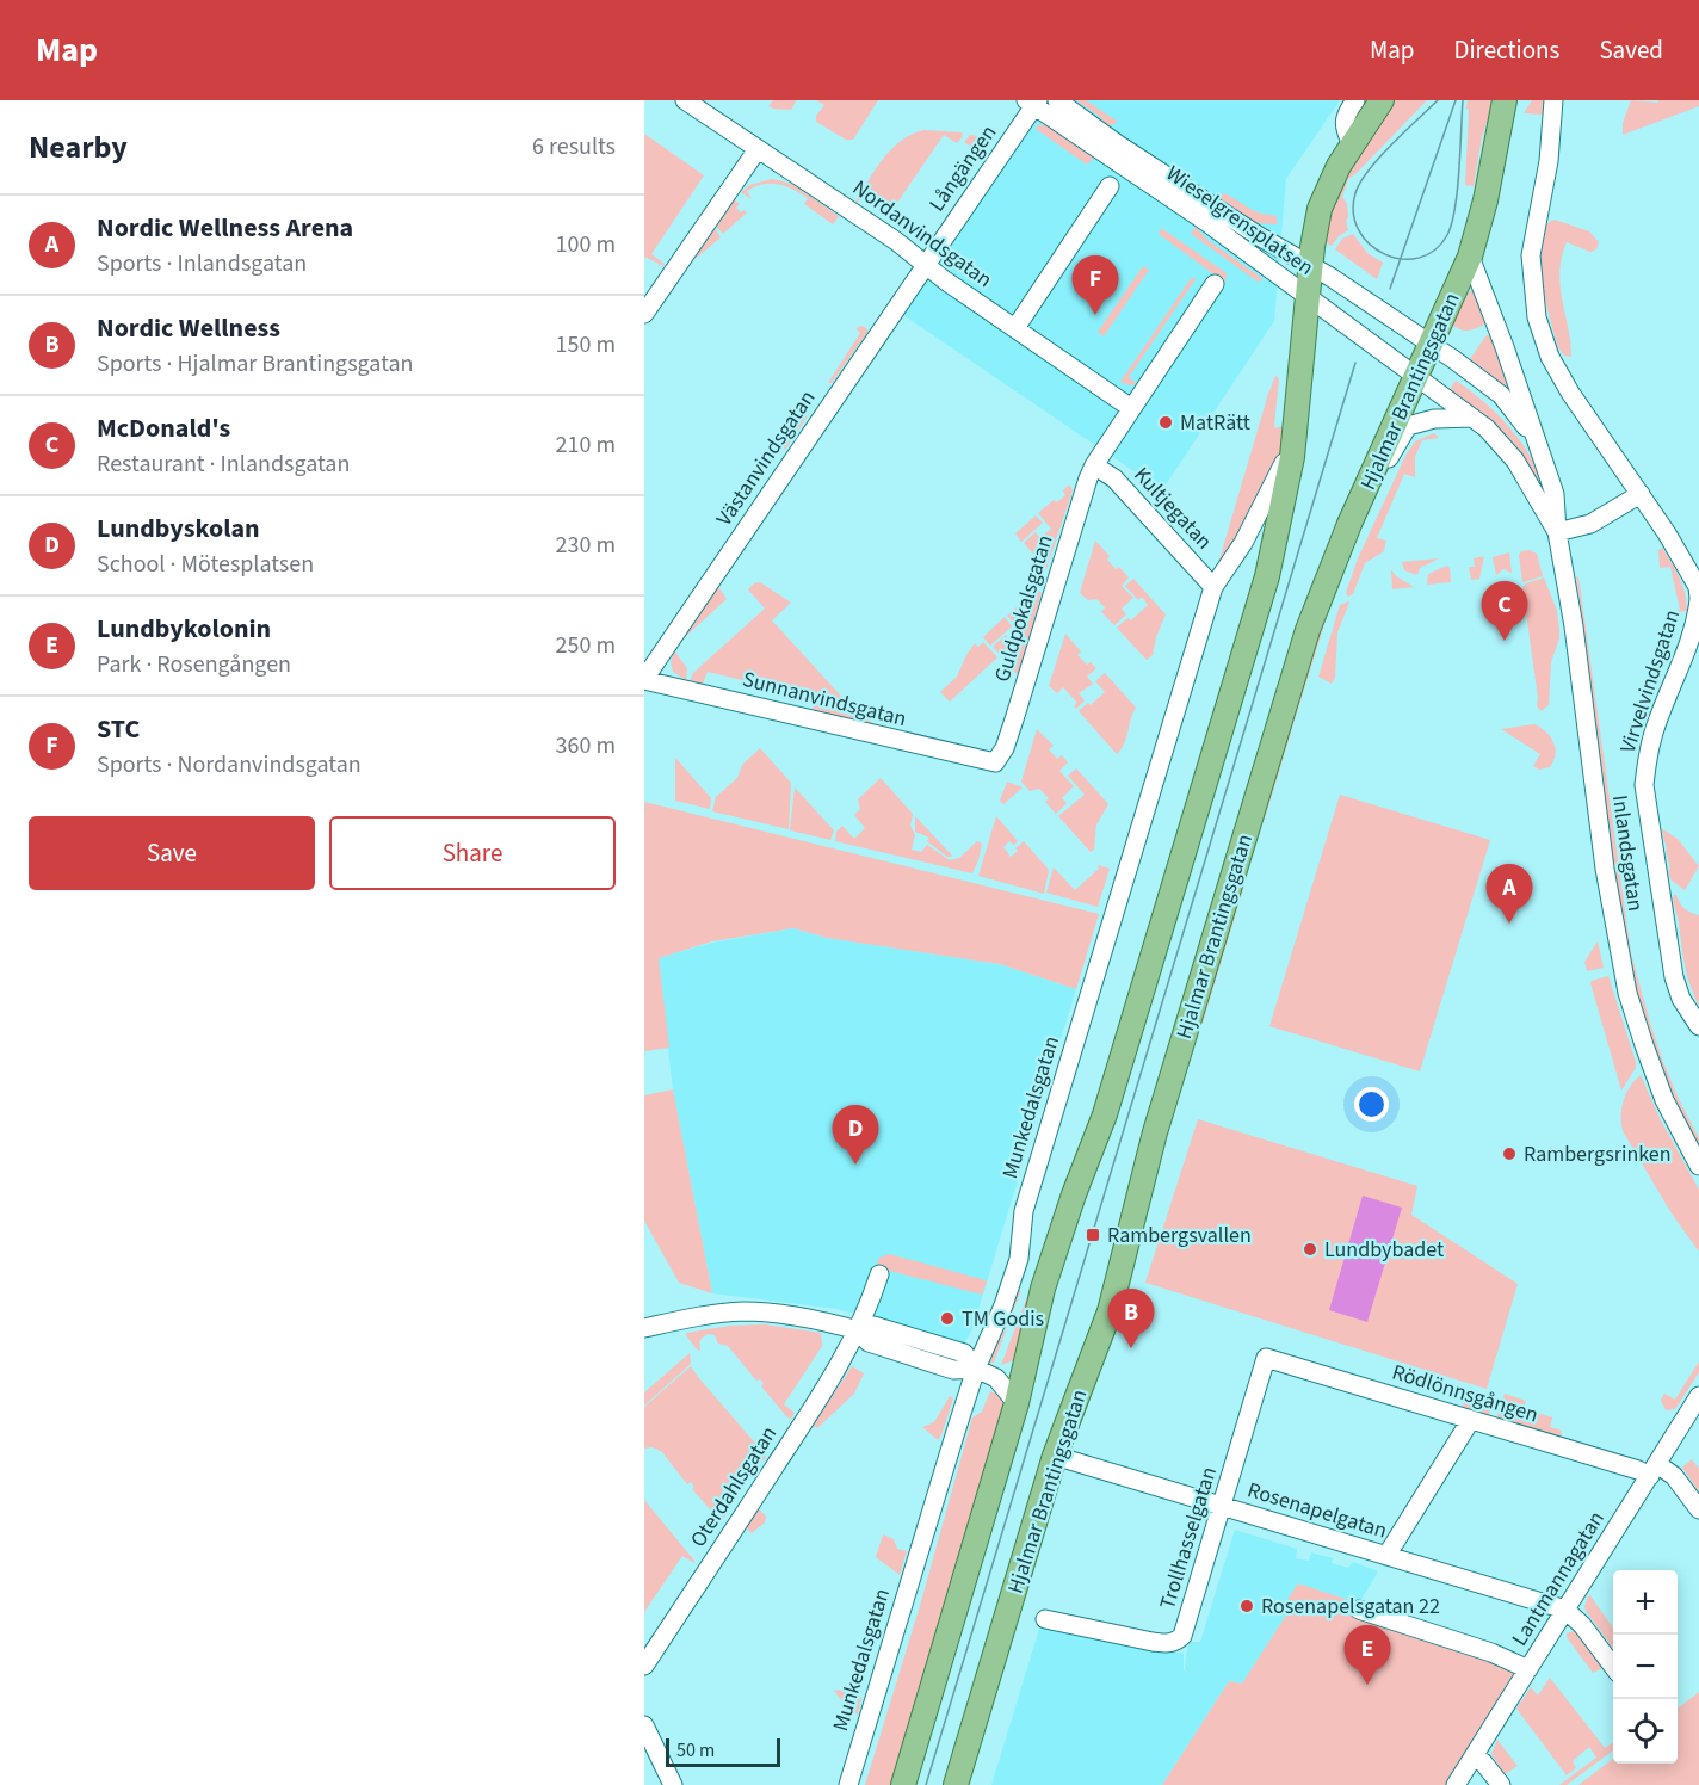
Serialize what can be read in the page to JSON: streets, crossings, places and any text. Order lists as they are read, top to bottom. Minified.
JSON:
{"streets":{"main road":["Hjalmar Brantingsgatan"],"street":["Långängen","Wieselgrensplatsen","Nordanvindsgatan","Västanvindsgatan","Kultjegatan","Guldpokalsgatan","Virvelvindsgatan","Sunnanvindsgatan","Inlandsgatan","Munkedalsgatan","Rödlönnsgången","Oterdahlsgatan","Rosenapelgatan","Trollhasselgatan","Lantmannagatan"]},"crossings":[["Långängen","Wieselgrensplatsen"],["Långängen","Nordanvindsgatan"],["Långängen","Västanvindsgatan"],["Wieselgrensplatsen","Hjalmar Brantingsgatan"],["Wieselgrensplatsen","Inlandsgatan"],["Nordanvindsgatan","Västanvindsgatan"],["Hjalmar Brantingsgatan","Inlandsgatan"],["Hjalmar Brantingsgatan","Rosenapelgatan"],["Västanvindsgatan","Sunnanvindsgatan"],["Kultjegatan","Guldpokalsgatan"],["Kultjegatan","Munkedalsgatan"],["Guldpokalsgatan","Sunnanvindsgatan"],["Rödlönnsgången","Trollhasselgatan"],["Rödlönnsgången","Lantmannagatan"],["Rosenapelgatan","Trollhasselgatan"],["Rosenapelgatan","Lantmannagatan"]],"places":{"other":["MatRätt","Rambergsrinken","Lundbybadet","TM Godis","Rosenapelsgatan 22"],"transit":["Rambergsvallen"]},"scale_bar":"50 m","page":{"header":"Map","nav":["Map","Directions","Saved"],"heading":["Nearby","6 results"],"list":[{"mark":"A","name":"Nordic Wellness Arena","note":"Sports · Inlandsgatan","value":"100 m"},{"mark":"B","name":"Nordic Wellness","note":"Sports · Hjalmar Brantingsgatan","value":"150 m"},{"mark":"C","name":"McDonald's","note":"Restaurant · Inlandsgatan","value":"210 m"},{"mark":"D","name":"Lundbyskolan","note":"School · Mötesplatsen","value":"230 m"},{"mark":"E","name":"Lundbykolonin","note":"Park · Rosengången","value":"250 m"},{"mark":"F","name":"STC","note":"Sports · Nordanvindsgatan","value":"360 m"}],"pins":["F","C","A","D","B","E"],"buttons":["Save","Share"],"map_buttons":["+","−"],"scale":"50 m"}}
